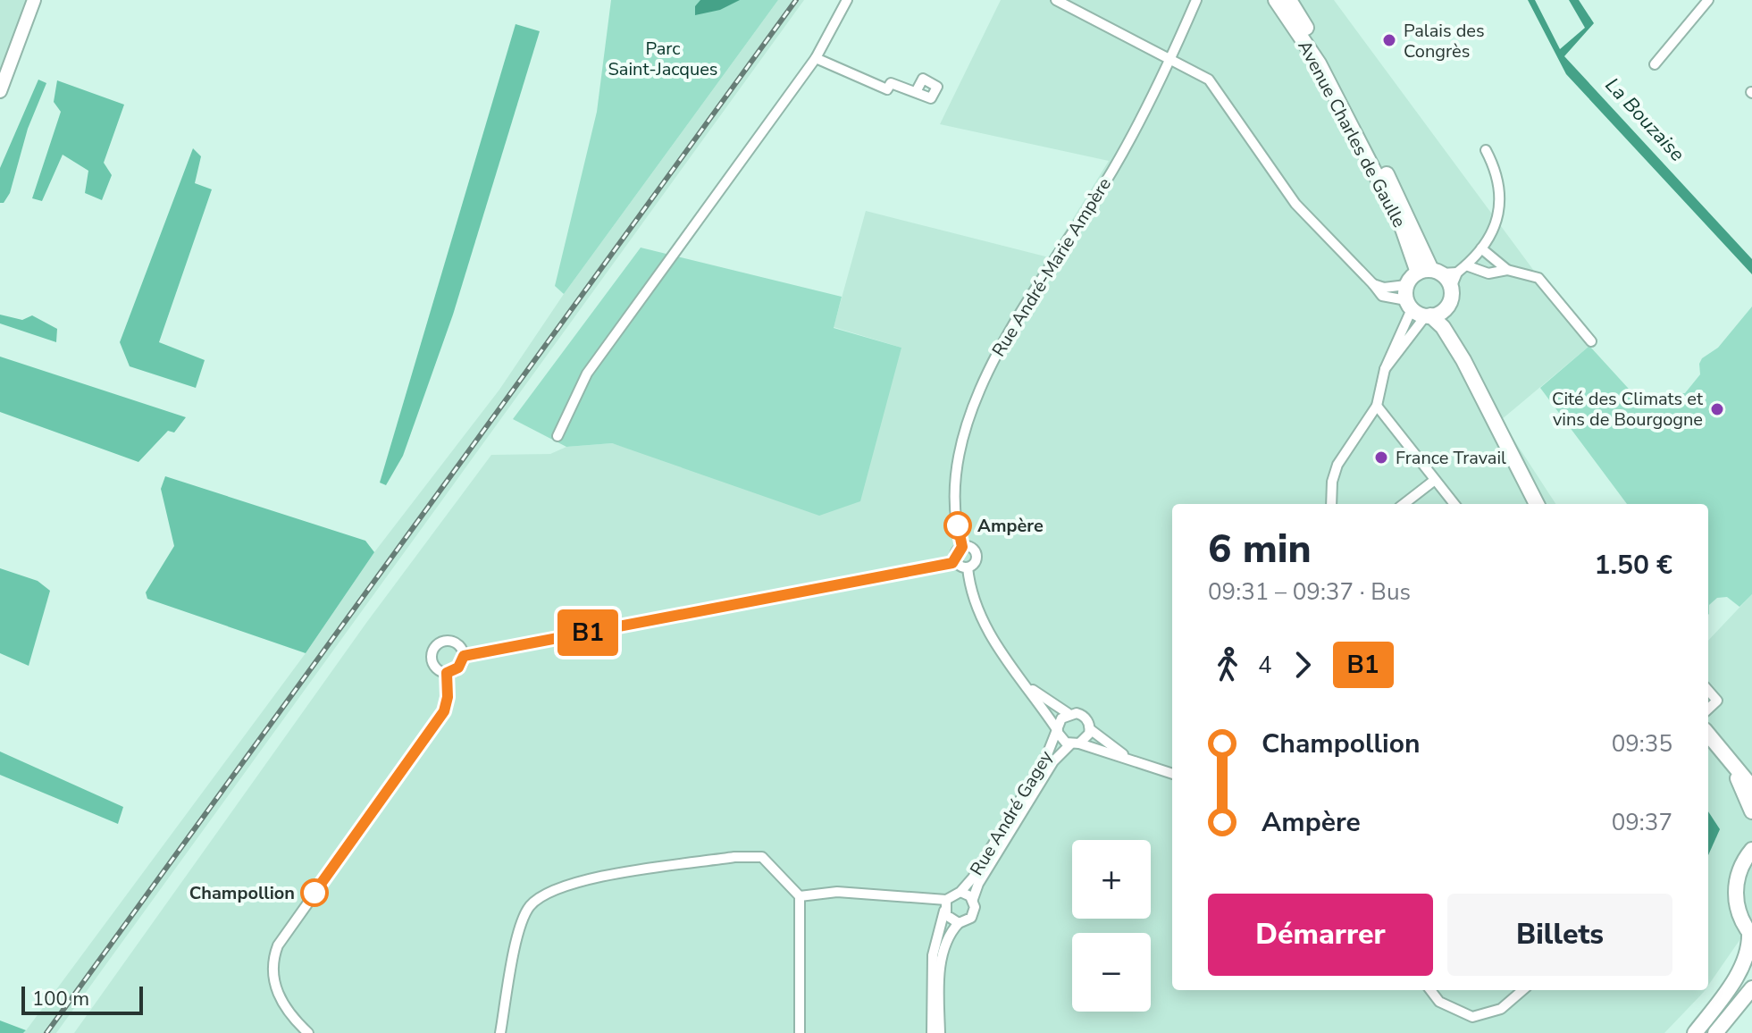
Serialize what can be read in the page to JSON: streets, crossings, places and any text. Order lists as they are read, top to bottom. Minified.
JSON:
{"streets":{"main road":["Avenue Charles de Gaulle"],"street":["Rue André-Marie Ampère","Rue André Gagey"]},"crossings":[["Rue André-Marie Ampère","Rue André Gagey"]],"water":["La Bouzaise"],"parks":["Parc Saint-Jacques"],"places":["Palais des Congrès","Cité des Climats et vins de Bourgogne","France Travail","Ampère","Champollion"],"lines":["bus line B1"],"scale_bar":"100 m","page":{"on_map":"B1","heading":["6 min","09:31 – 09:37 · Bus","1.50 €"],"legs":["4","B1"],"list":[{"name":"Champollion","value":"09:35"},{"name":"Ampère","value":"09:37"}],"map_buttons":["+","−"],"buttons":["Démarrer","Billets"],"scale":"100 m"}}
